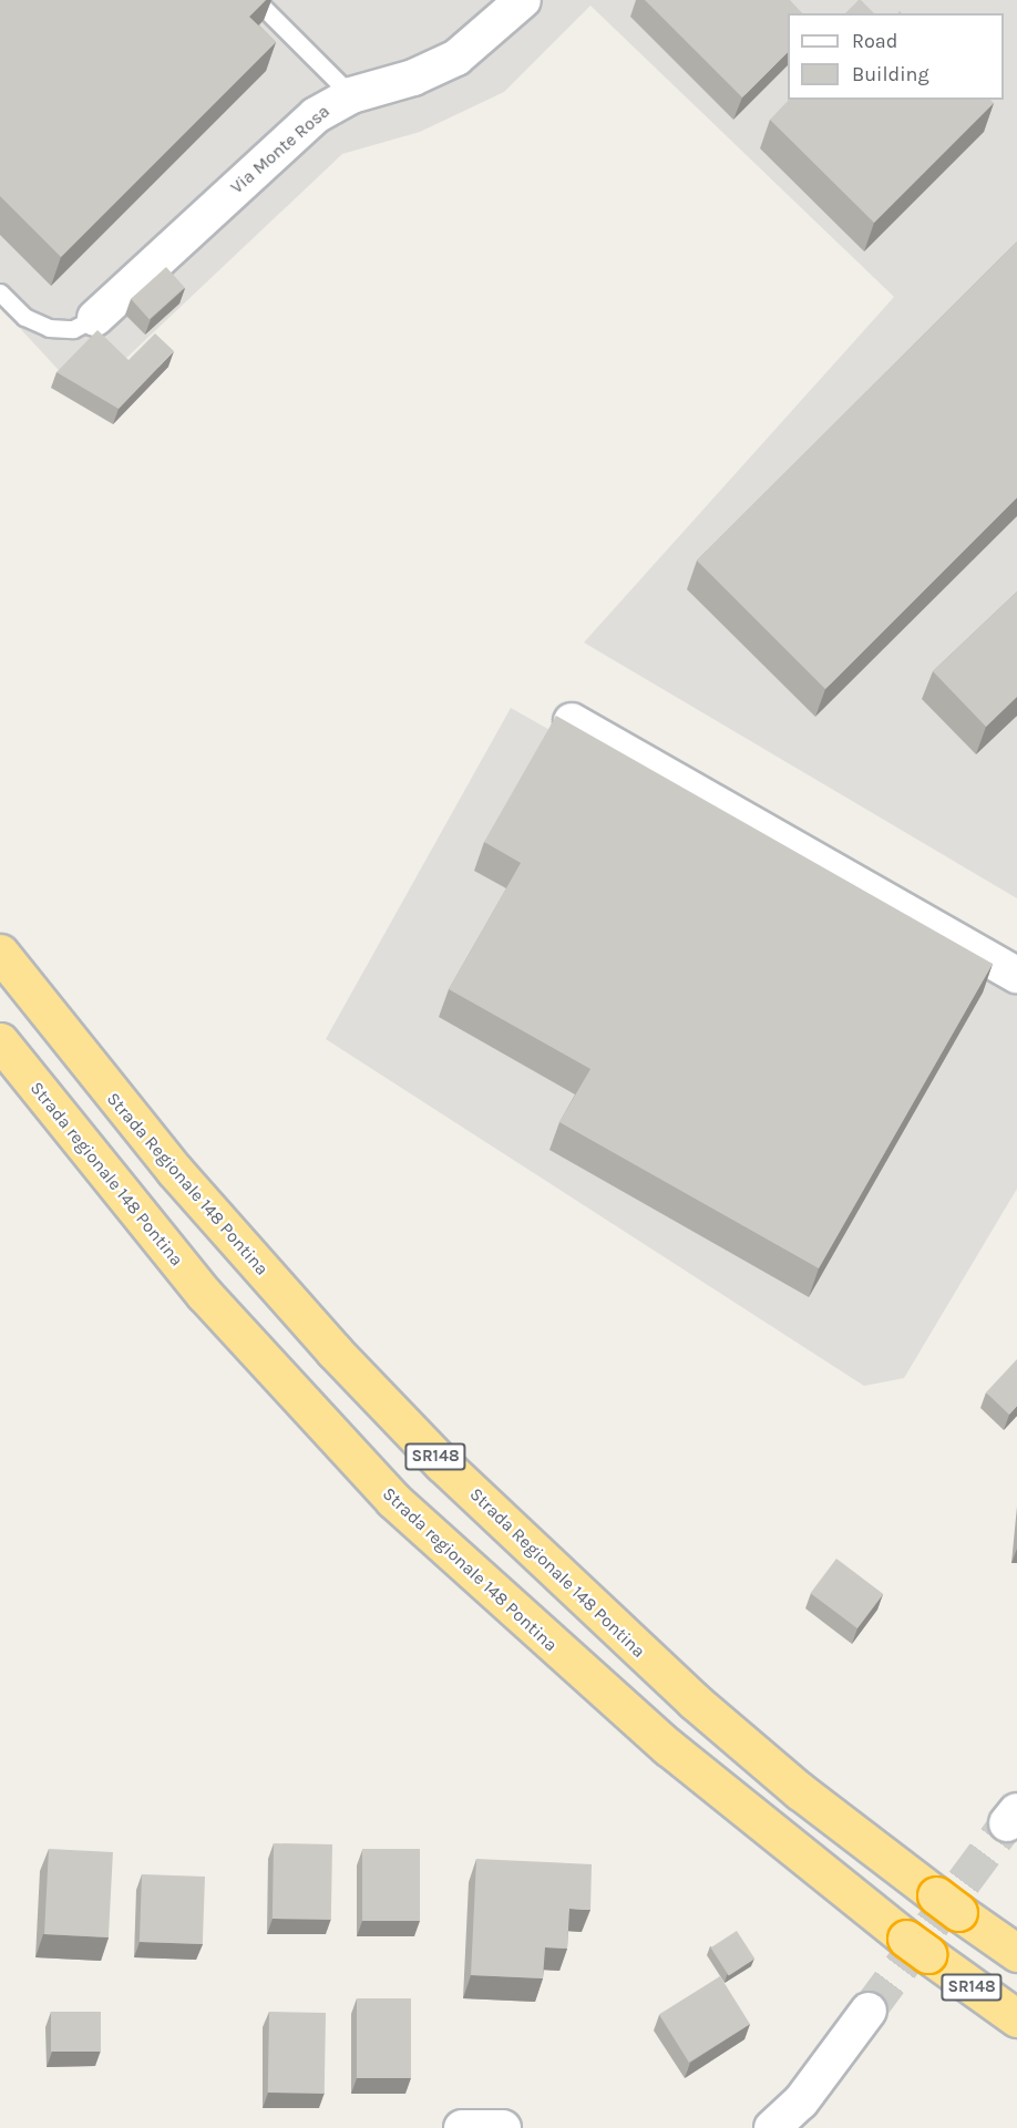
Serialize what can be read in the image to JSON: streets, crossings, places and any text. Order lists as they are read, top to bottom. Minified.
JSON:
{"streets":{"highway":["Strada regionale 148 Pontina","Strada Regionale 148 Pontina","SR148"],"street":["Via Monte Rosa"]},"legend":["Road","Building"]}
